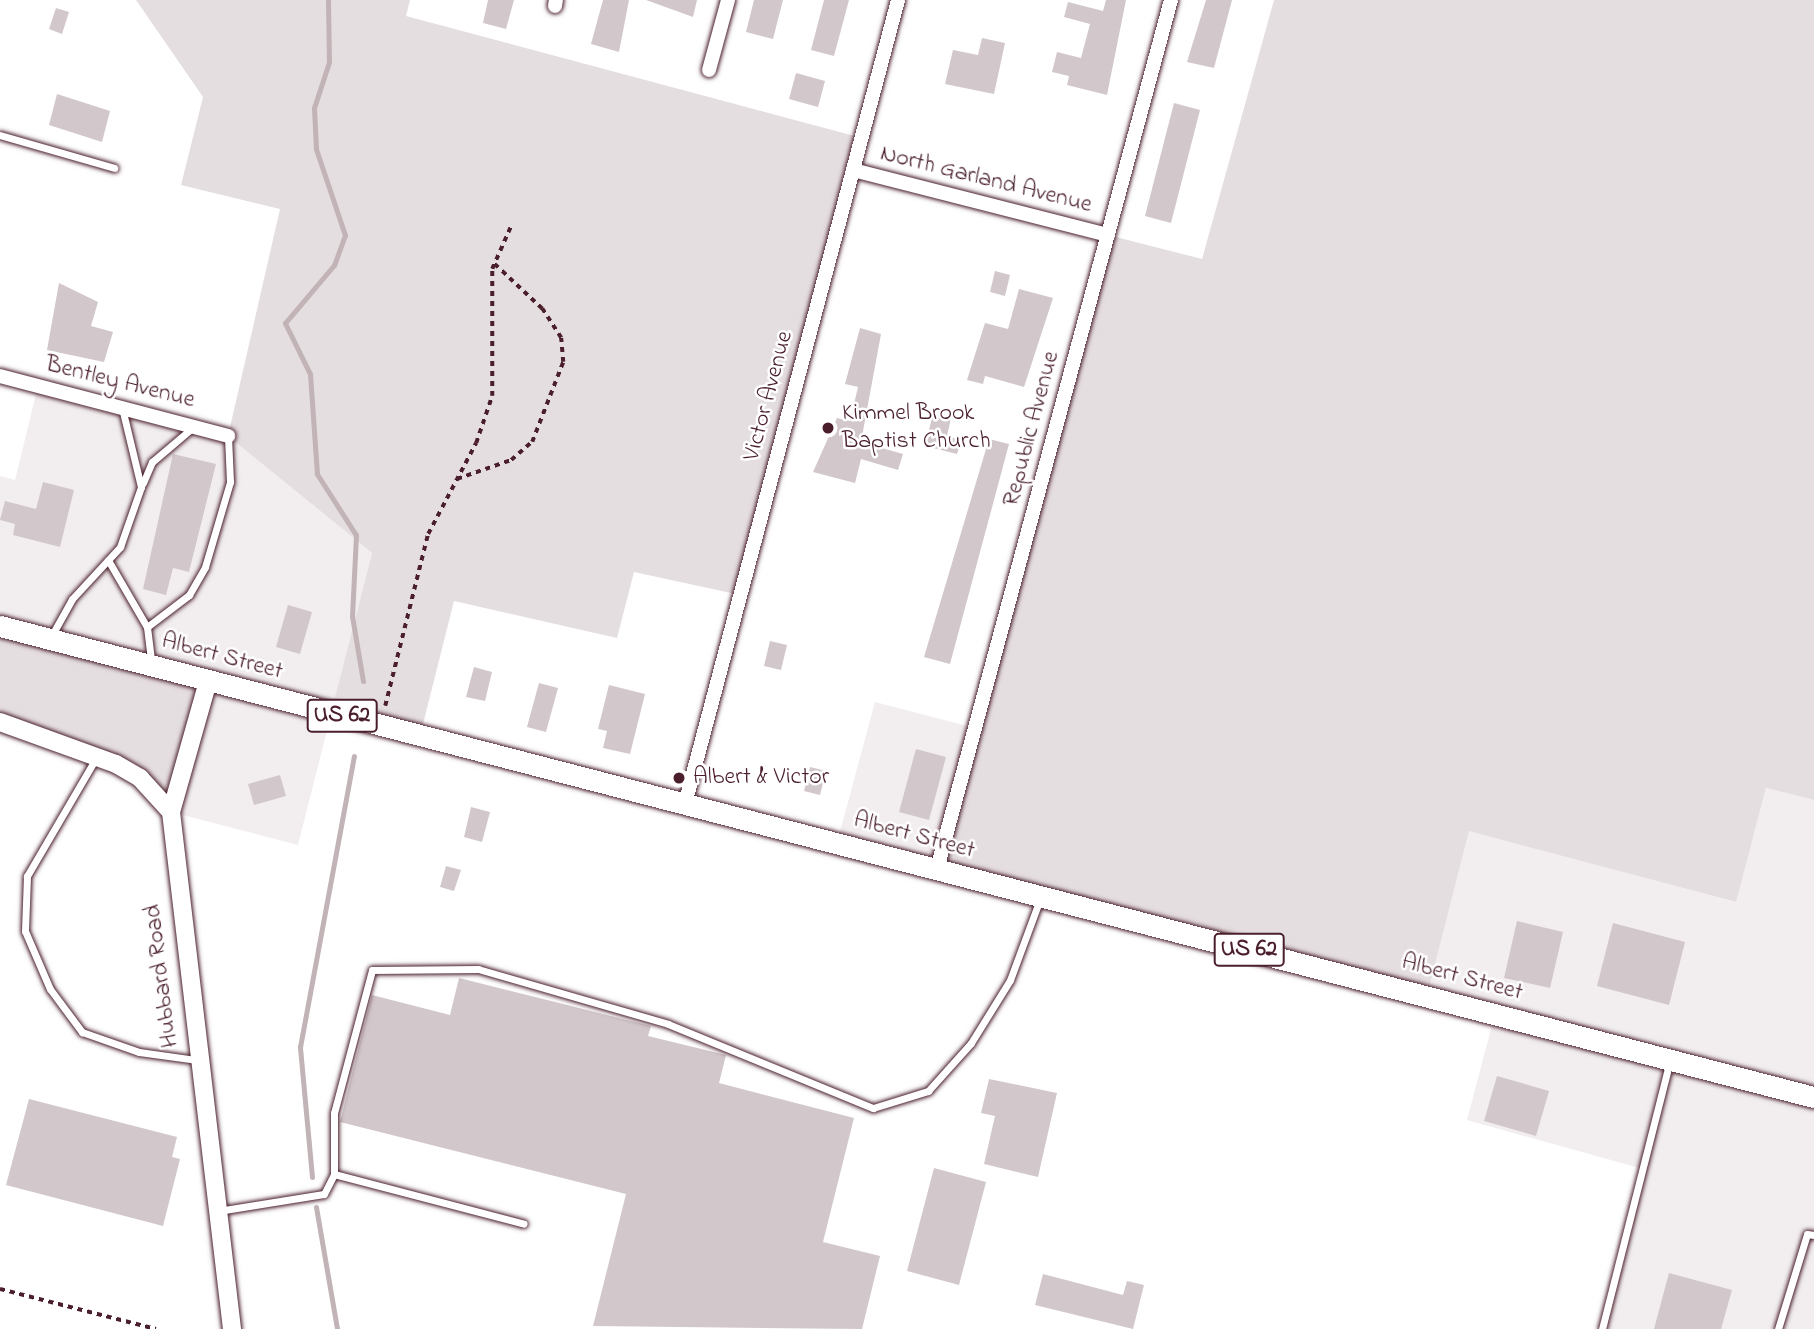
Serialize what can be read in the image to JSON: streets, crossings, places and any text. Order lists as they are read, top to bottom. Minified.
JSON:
{"streets":{"main road":["Albert Street","US 62"],"street":["North Garland Avenue","Bentley Avenue","Victor Avenue","Republic Avenue","Hubbard Road"]},"crossings":[["North Garland Avenue","Victor Avenue"],["North Garland Avenue","Republic Avenue"],["Victor Avenue","Albert Street"],["Republic Avenue","Albert Street"]],"places":["Kimmel Brook Baptist Church","Albert & Victor"]}
